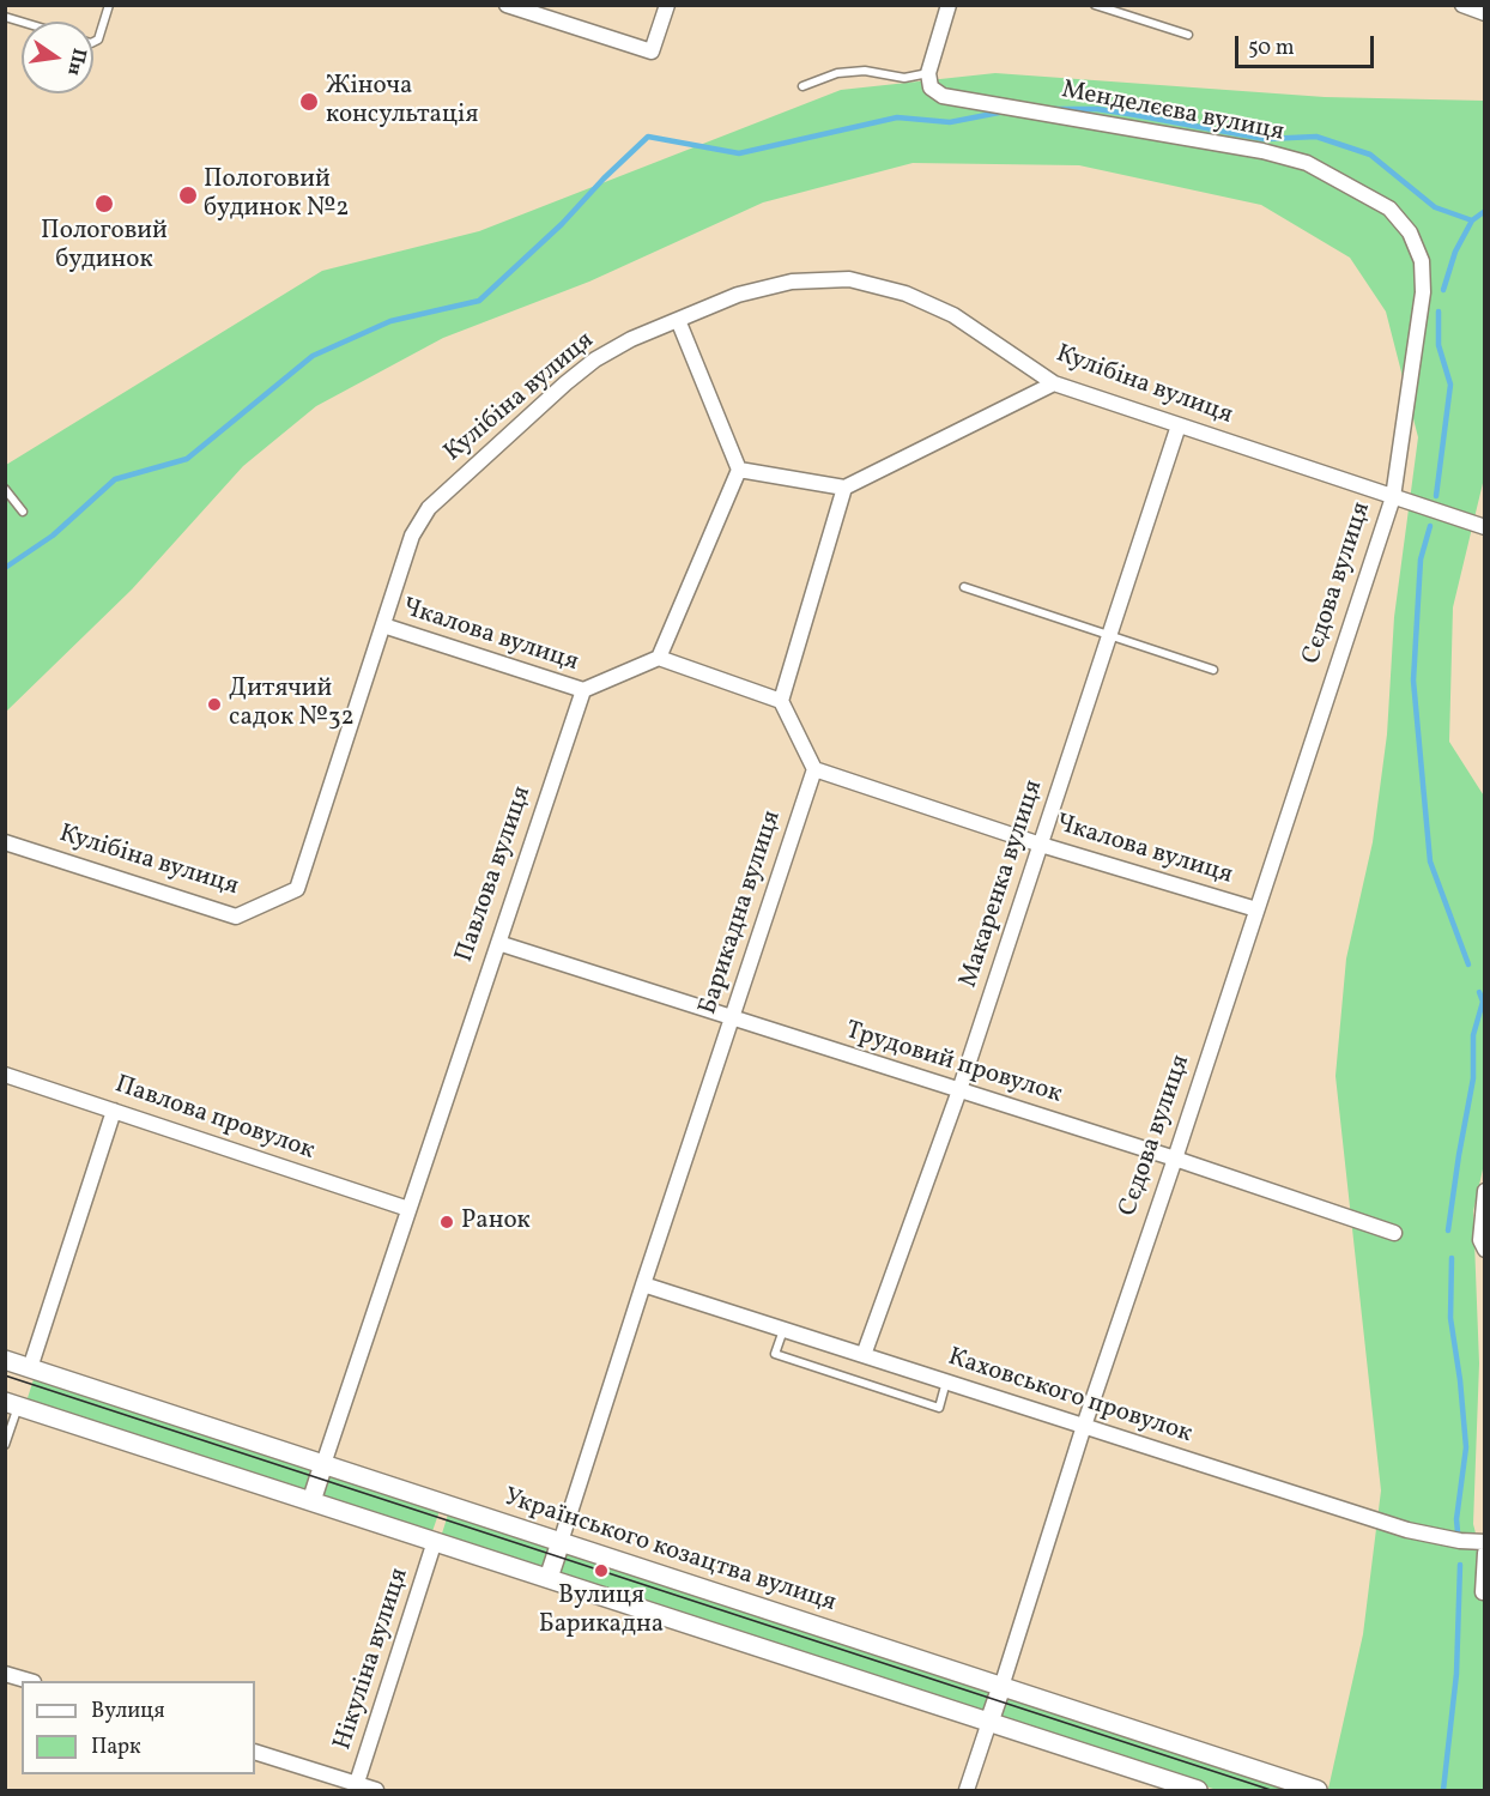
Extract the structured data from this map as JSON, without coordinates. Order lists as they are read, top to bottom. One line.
{"streets":{"street":["Менделєєва вулиця","Кулібіна вулиця","Сєдова вулиця","Чкалова вулиця","Павлова вулиця","Макаренка вулиця","Барикадна вулиця","Трудовий провулок","Павлова провулок","Каховського провулок","Українського козацтва вулиця","Нікуліна вулиця"]},"crossings":[["Менделєєва вулиця","Кулібіна вулиця"],["Менделєєва вулиця","Сєдова вулиця"],["Кулібіна вулиця","Сєдова вулиця"],["Кулібіна вулиця","Чкалова вулиця"],["Кулібіна вулиця","Макаренка вулиця"],["Сєдова вулиця","Чкалова вулиця"],["Сєдова вулиця","Трудовий провулок"],["Сєдова вулиця","Каховського провулок"],["Сєдова вулиця","Українського козацтва вулиця"],["Чкалова вулиця","Павлова вулиця"],["Чкалова вулиця","Макаренка вулиця"],["Чкалова вулиця","Барикадна вулиця"],["Павлова вулиця","Трудовий провулок"],["Павлова вулиця","Павлова провулок"],["Павлова вулиця","Українського козацтва вулиця"],["Макаренка вулиця","Трудовий провулок"],["Макаренка вулиця","Каховського провулок"],["Барикадна вулиця","Трудовий провулок"],["Барикадна вулиця","Каховського провулок"],["Барикадна вулиця","Українського козацтва вулиця"]],"places":["Жіноча консультація","Пологовий будинок №2","Пологовий будинок","Дитячий садок №32","Ранок","Вулиця Барикадна"],"legend":["Вулиця","Парк"],"scale_bar":"50 m","north":"right"}
